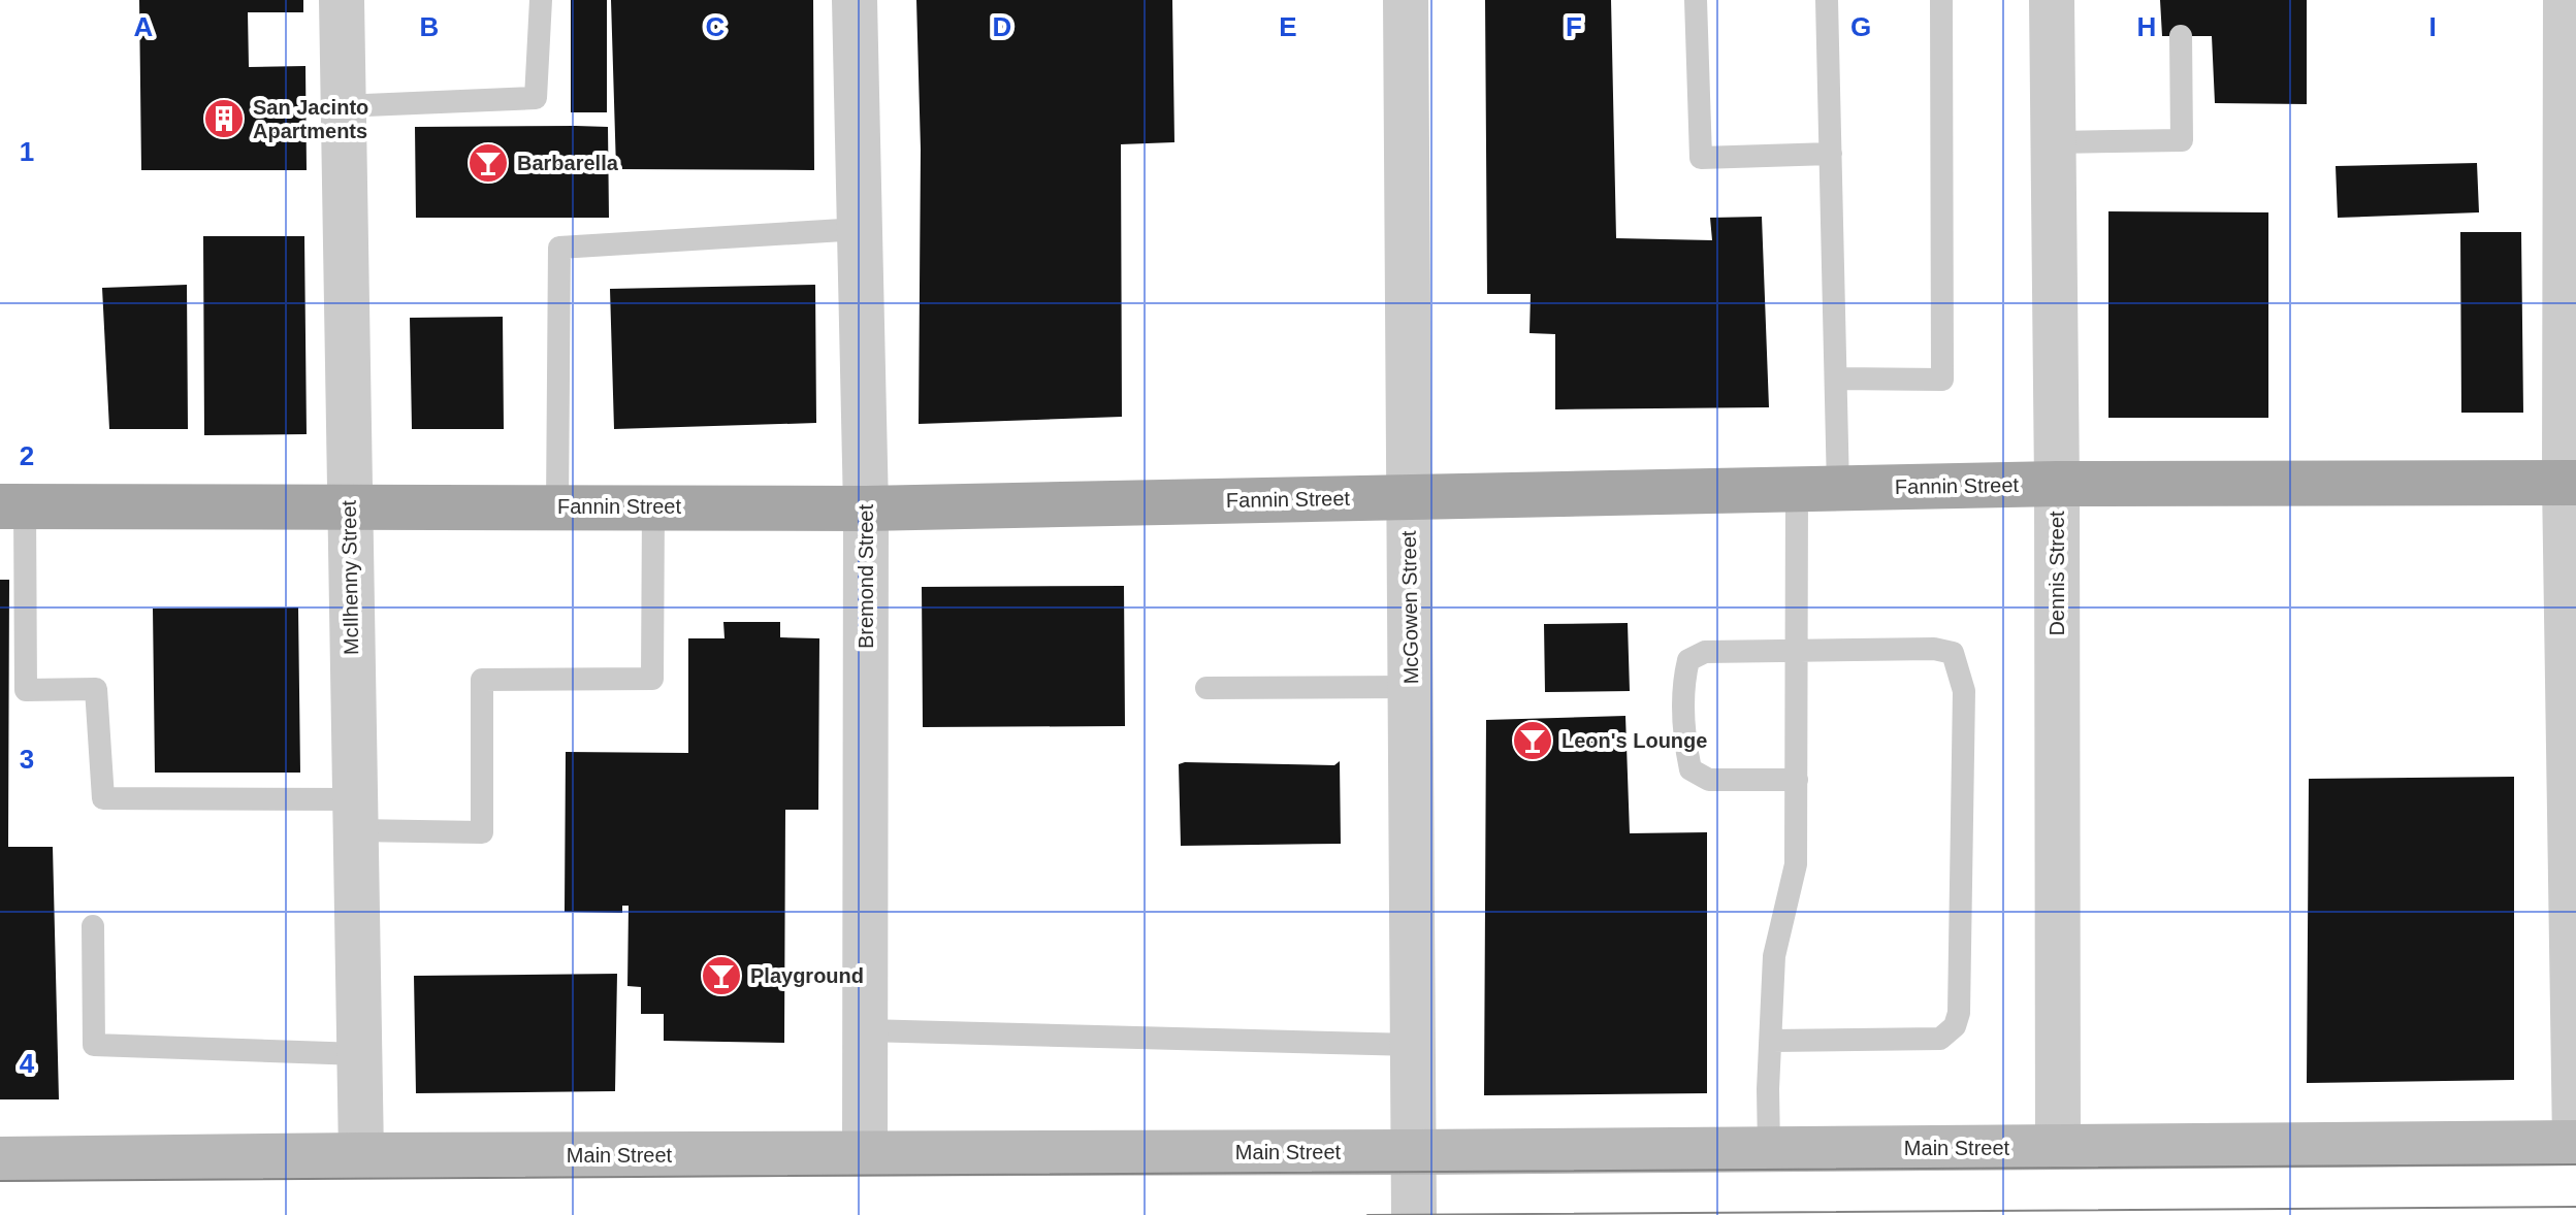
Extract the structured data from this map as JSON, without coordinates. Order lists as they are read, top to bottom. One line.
{"streets":{"main road":["Fannin Street","Main Street"],"street":["Dennis Street","Bremond Street","McIlhenny Street","McGowen Street"]},"crossings":[["Fannin Street","Dennis Street"],["Fannin Street","Bremond Street"],["Fannin Street","McIlhenny Street"],["Fannin Street","McGowen Street"],["Dennis Street","Main Street"],["Bremond Street","Main Street"],["McIlhenny Street","Main Street"],["McGowen Street","Main Street"]],"places":{"building":["San Jacinto Apartments"],"bar":["Barbarella","Leon's Lounge","Playground"]},"grid":{"columns":["A","B","C","D","E","F","G","H","I"],"rows":["1","2","3","4"]}}
